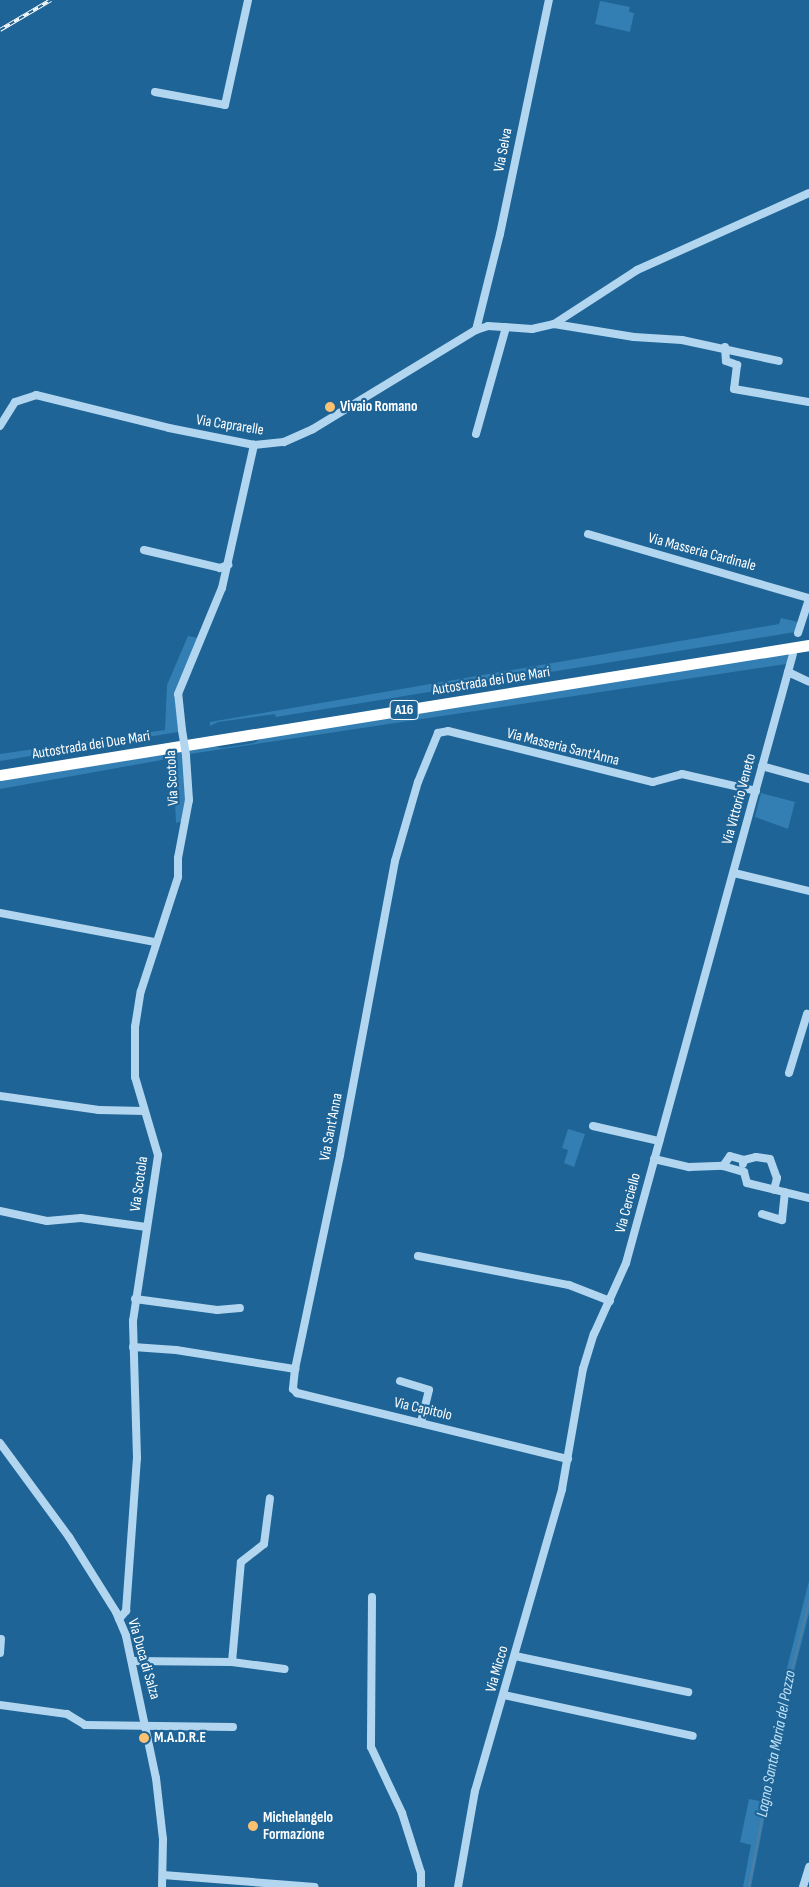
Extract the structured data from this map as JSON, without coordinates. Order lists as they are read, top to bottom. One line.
{"streets":{"highway":["Autostrada dei Due Mari","A16"],"street":["Via Selva","Via Caprarelle","Via Masseria Cardinale","Via Masseria Sant'Anna","Via Scotola","Via Vittorio Veneto","Via Sant'Anna","Via Cerciello","Via Capitolo","Via Duca di Salza","Via Micco"]},"crossings":[["Via Selva","Via Caprarelle"],["Via Caprarelle","Via Scotola"],["Via Masseria Sant'Anna","Via Vittorio Veneto"],["Via Masseria Sant'Anna","Via Sant'Anna"],["Via Scotola","Via Duca di Salza"],["Via Vittorio Veneto","Via Cerciello"],["Via Sant'Anna","Via Capitolo"],["Via Cerciello","Via Capitolo"],["Via Cerciello","Via Micco"],["Via Capitolo","Via Micco"]],"water":["Lagno Santa Maria del Pozzo"],"places":["Vivaio Romano","M.A.D.R.E","Michelangelo Formazione"]}
